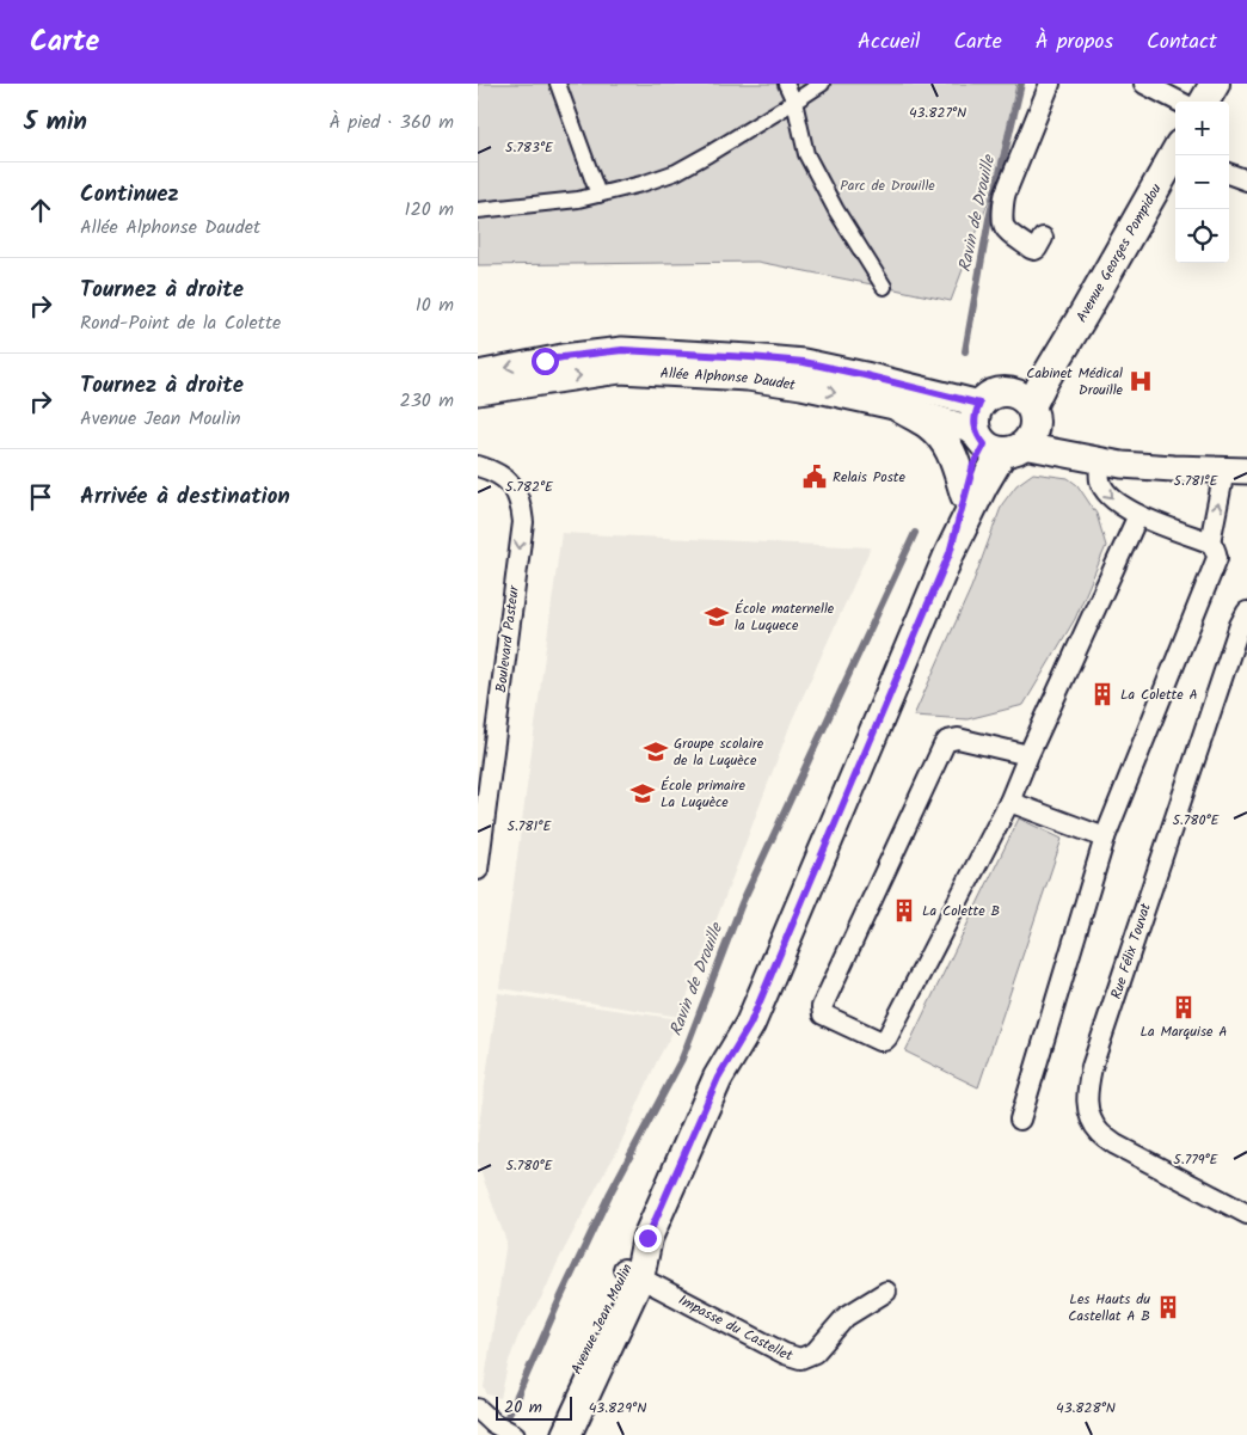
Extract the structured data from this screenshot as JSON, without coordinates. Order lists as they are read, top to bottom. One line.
{"streets":{"main road":["Avenue Georges Pompidou","Avenue Jean Moulin"],"street":["Allée Alphonse Daudet","Boulevard Pasteur","Rue Félix Touvat","Impasse du Castellet"]},"crossings":[["Avenue Georges Pompidou","Allée Alphonse Daudet"],["Avenue Georges Pompidou","Avenue Jean Moulin"],["Allée Alphonse Daudet","Avenue Jean Moulin"],["Avenue Jean Moulin","Impasse du Castellet"]],"one_way":["Boulevard Pasteur"],"water":["Ravin de Drouille"],"parks":["Parc de Drouille"],"places":{"hospital":["Cabinet Médical Drouille"],"public building":["Relais Poste"],"school or university":["École maternelle la Luquece","Groupe scolaire de la Luquèce","École primaire La Luquèce"],"building":["La Colette A","La Colette B","La Marquise A","Les Hauts du Castellat A B"]},"scale_bar":"20 m","page":{"header":"Carte","nav":["Accueil","Carte","À propos","Contact"],"heading":["5 min","À pied · 360 m"],"map_buttons":["+","−"],"list":[["Continuez","Allée Alphonse Daudet","120 m"],["Tournez à droite","Rond-Point de la Colette","10 m"],["Tournez à droite","Avenue Jean Moulin","230 m"],"Arrivée à destination"],"scale":"20 m"},"coordinates":["43.827°N","5.783°E","5.781°E","5.782°E","5.780°E","5.779°E","43.829°N","43.828°N"]}
